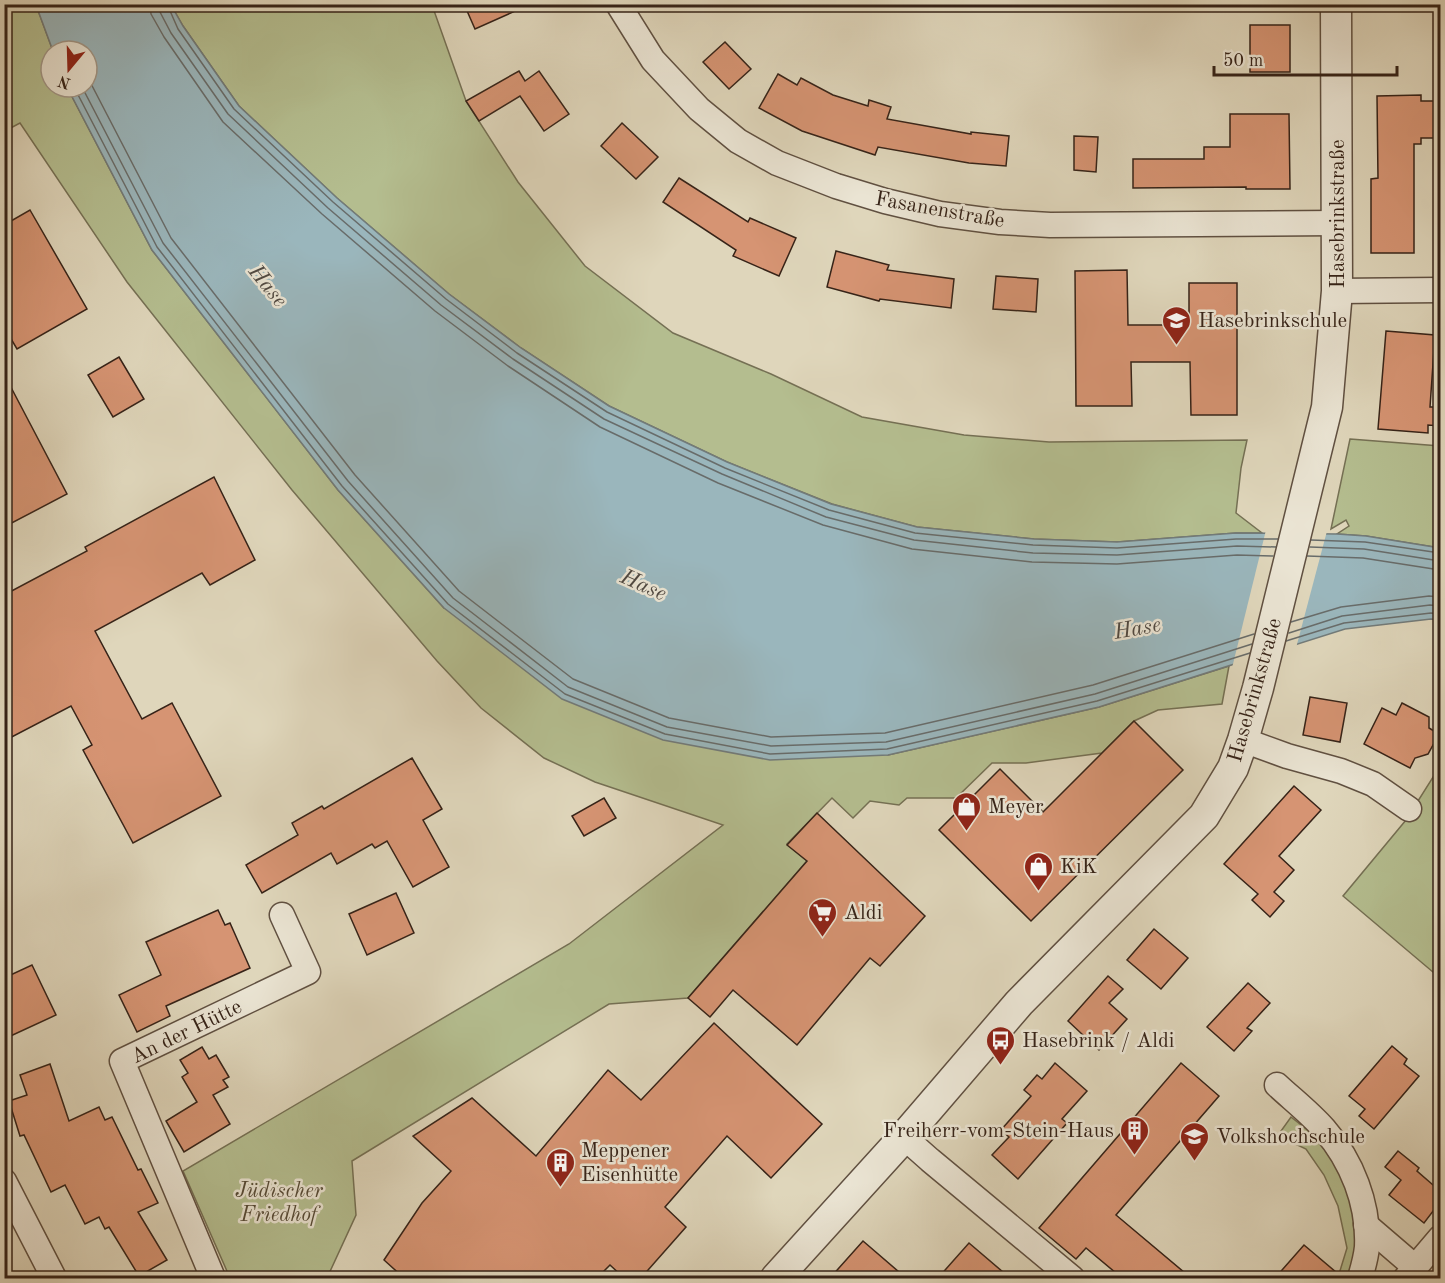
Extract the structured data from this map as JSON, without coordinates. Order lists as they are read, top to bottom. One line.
{"streets":{"street":["Fasanenstraße","Hasebrinkstraße","An der Hütte"]},"crossings":[["Fasanenstraße","Hasebrinkstraße"]],"water":["Hase"],"parks":["Jüdischer Friedhof"],"places":{"school or university":["Hasebrinkschule","Volkshochschule"],"shop":["Meyer","KiK"],"supermarket":["Aldi"],"bus stop":["Hasebrink / Aldi"],"building":["Freiherr-vom-Stein-Haus","Meppener Eisenhütte"]},"scale_bar":"50 m","north":"bottom"}
